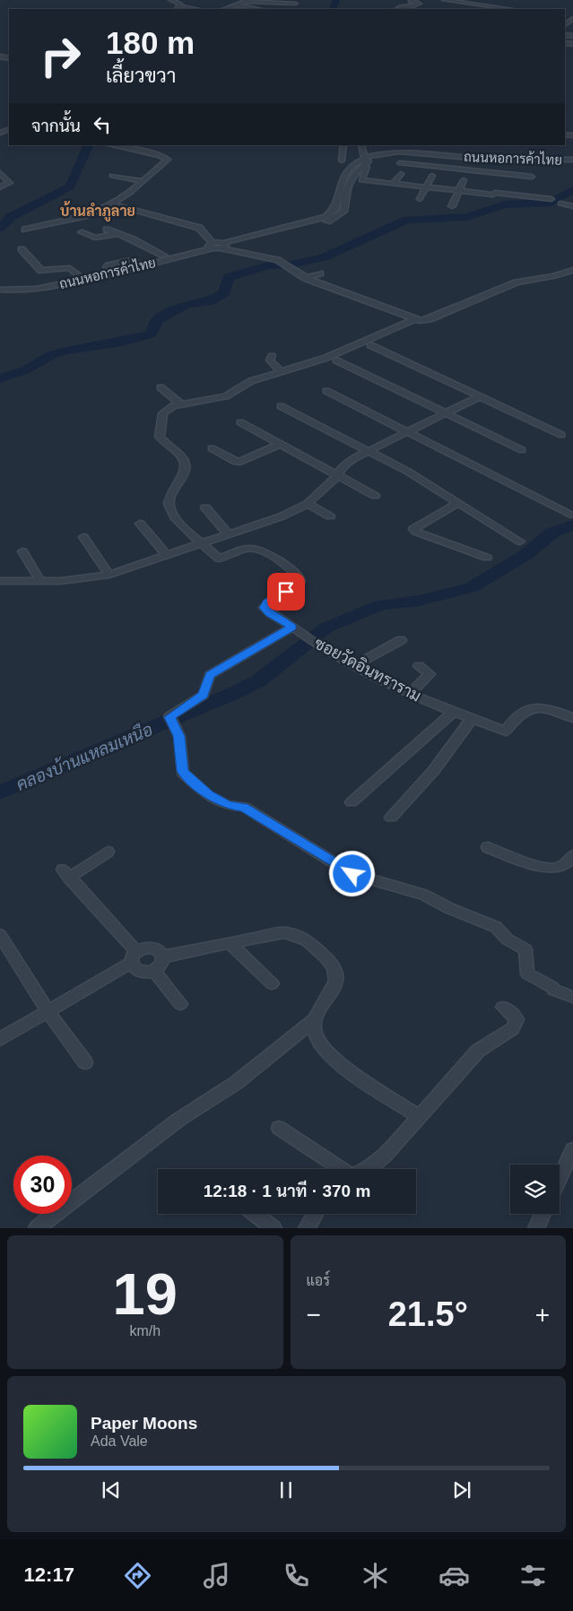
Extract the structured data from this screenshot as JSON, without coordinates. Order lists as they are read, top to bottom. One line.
{"streets":{"street":["ถนนหอการค้าไทย","ซอยวัดอินทราราม"]},"districts":["บ้านลำภูลาย"],"water":["คลองบ้านแหลมเหนือ"],"page":{"turn":["180 m","เลี้ยวขวา"],"then":"จากนั้น","limit":"30","trip":"12:18 · 1 นาที · 370 m","tile":[["19","km/h"],"แอร์"],"heat":["−","21.5°","+"],"song":["Paper Moons","Ada Vale"],"tabs":"12:17"}}
